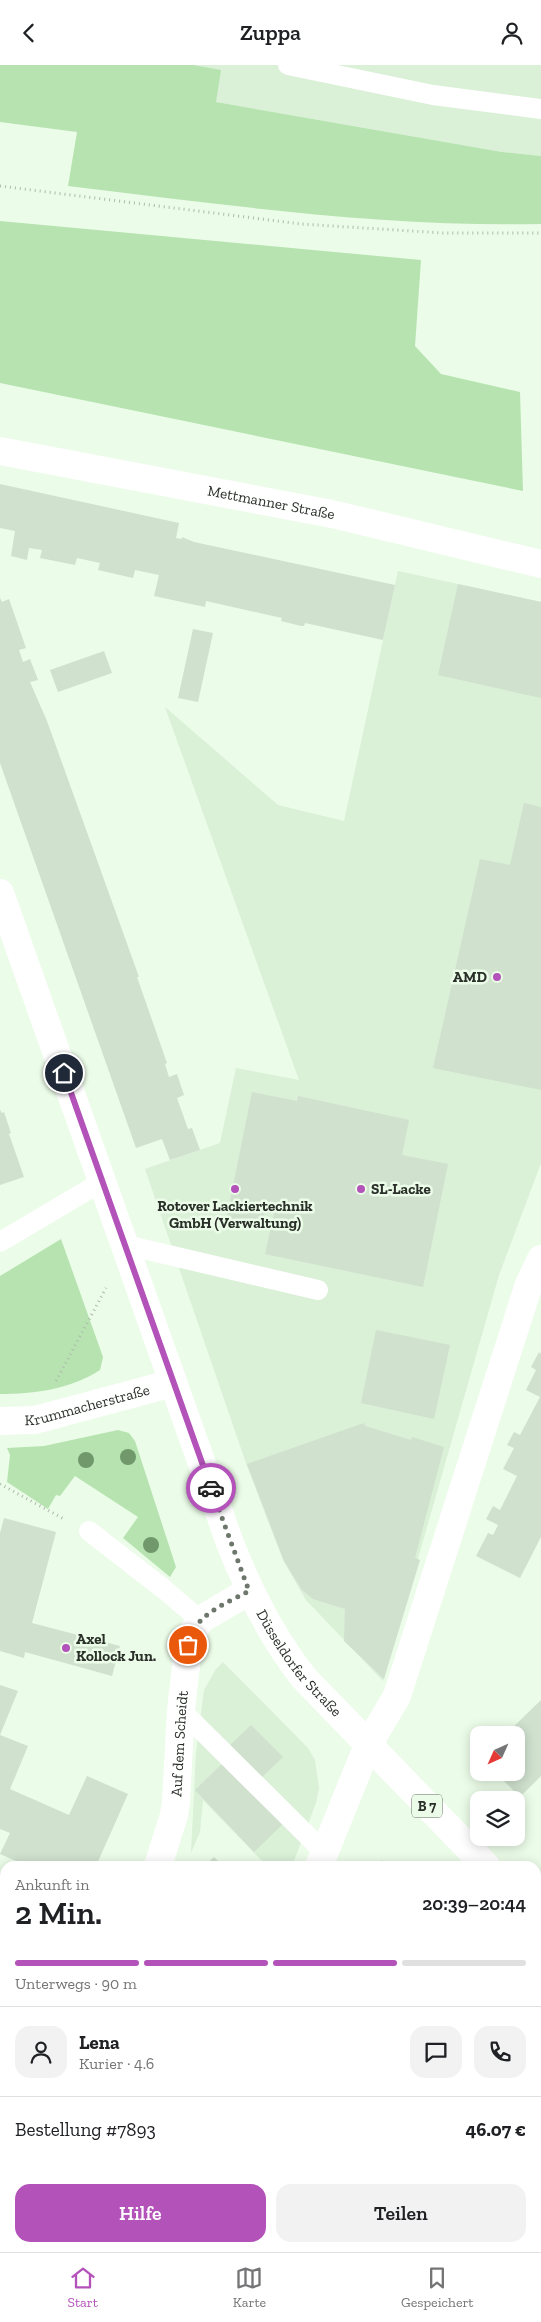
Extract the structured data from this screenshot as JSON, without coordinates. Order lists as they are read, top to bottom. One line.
{"streets":{"street":["Mettmanner Straße","Krummacherstraße","Düsseldorfer Straße","Auf dem Scheidt","B 7"]},"crossings":[["Krummacherstraße","Düsseldorfer Straße"]],"places":["AMD","Rotover Lackiertechnik GmbH (Verwaltung)","SL-Lacke","Axel Kollock Jun."],"north":"bottom left","page":{"header":"Zuppa","heading":["2 Min.","Ankunft in","20:39–20:44"],"panel":["Lena","Kurier · 4.6","Bestellung #7893","46.07 €"],"bar":"Unterwegs · 90 m","buttons":["Hilfe","Teilen"],"tabs":["Start","Karte","Gespeichert"]}}
